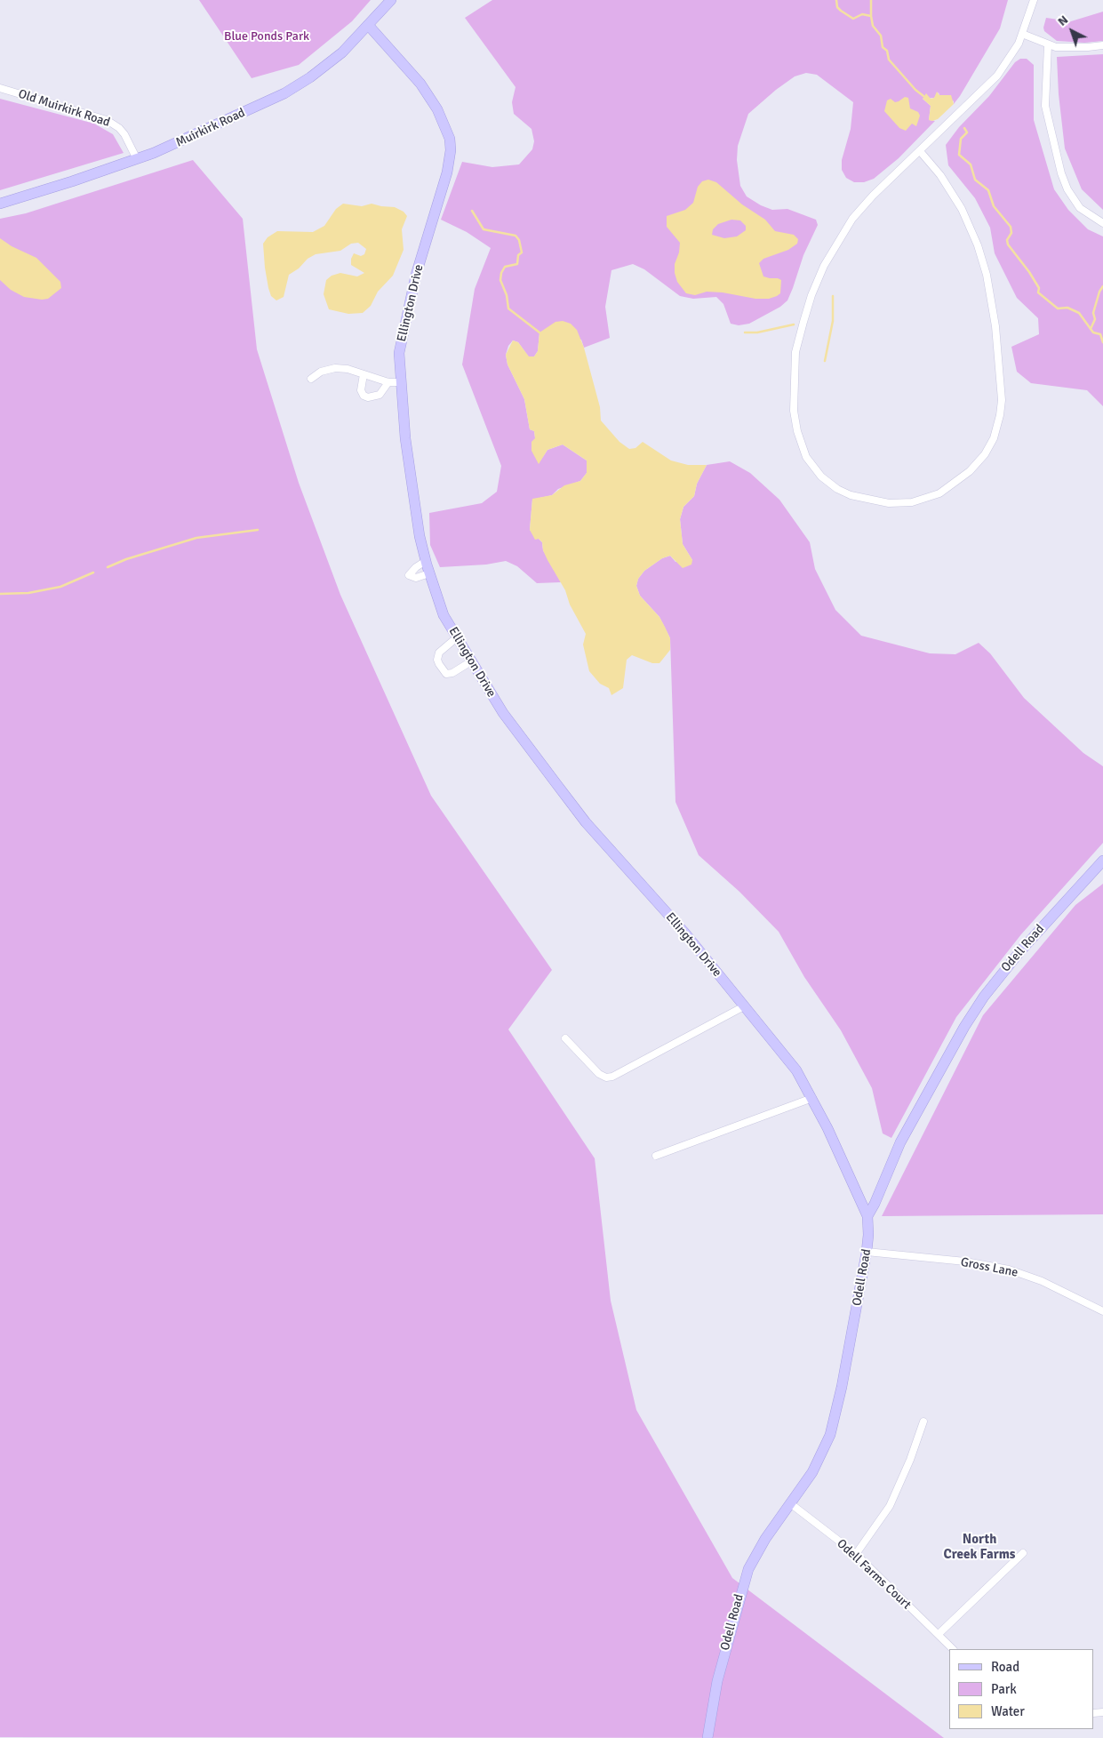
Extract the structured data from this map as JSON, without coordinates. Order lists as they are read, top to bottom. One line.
{"streets":{"street":["Old Muirkirk Road","Muirkirk Road","Ellington Drive","Odell Road","Gross Lane","Odell Farms Court"]},"crossings":[["Old Muirkirk Road","Muirkirk Road"],["Muirkirk Road","Ellington Drive"],["Ellington Drive","Odell Road"],["Odell Road","Gross Lane"],["Odell Road","Odell Farms Court"]],"districts":["North Creek Farms"],"parks":["Blue Ponds Park"],"legend":["Road","Park","Water"],"north":"top left"}
